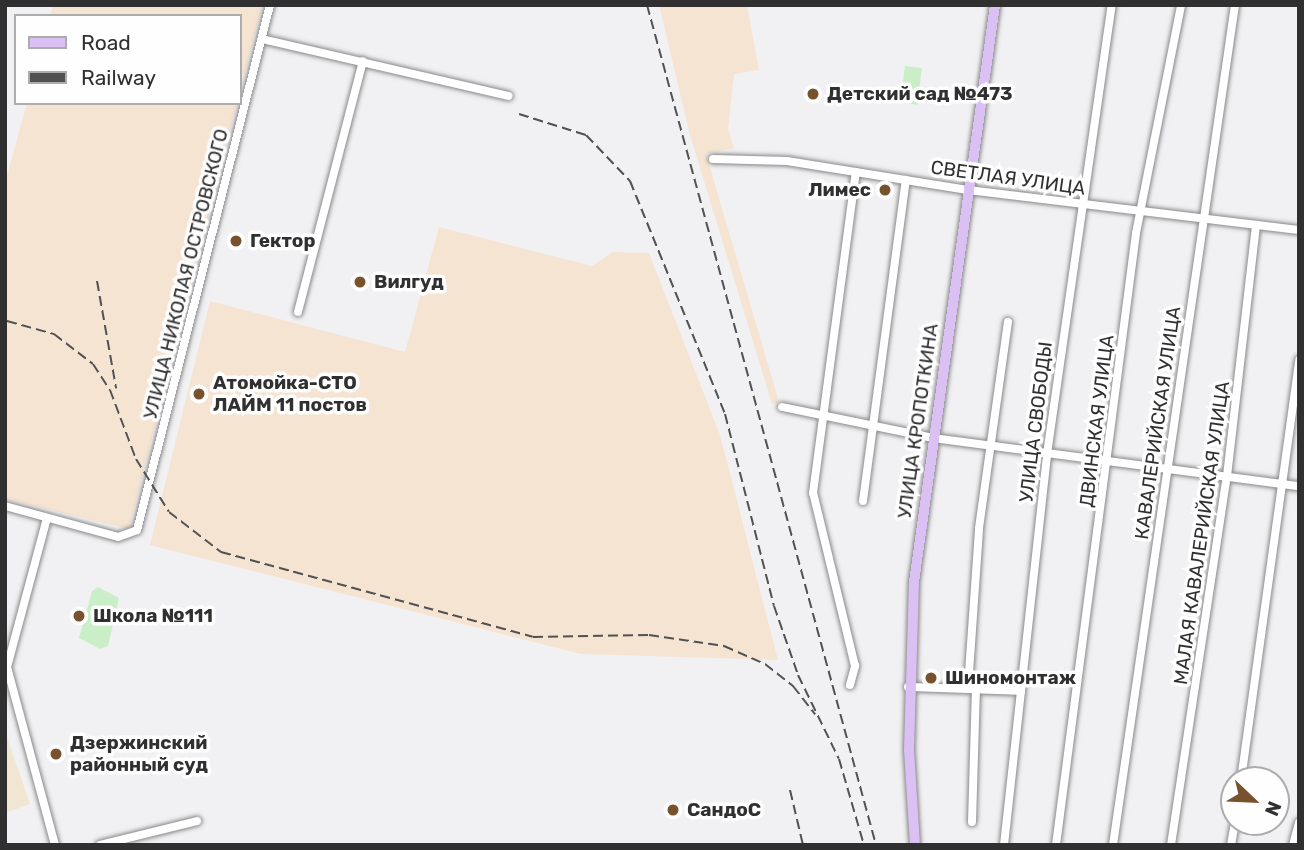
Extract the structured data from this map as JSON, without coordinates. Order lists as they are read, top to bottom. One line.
{"streets":{"main road":["УЛИЦА КРОПОТКИНА"],"street":["СВЕТЛАЯ УЛИЦА","УЛИЦА НИКОЛАЯ ОСТРОВСКОГО","ДВИНСКАЯ УЛИЦА","УЛИЦА СВОБОДЫ","КАВАЛЕРИЙСКАЯ УЛИЦА","МАЛАЯ КАВАЛЕРИЙСКАЯ УЛИЦА"]},"crossings":[["СВЕТЛАЯ УЛИЦА","УЛИЦА КРОПОТКИНА"],["СВЕТЛАЯ УЛИЦА","ДВИНСКАЯ УЛИЦА"],["СВЕТЛАЯ УЛИЦА","УЛИЦА СВОБОДЫ"],["СВЕТЛАЯ УЛИЦА","КАВАЛЕРИЙСКАЯ УЛИЦА"],["СВЕТЛАЯ УЛИЦА","МАЛАЯ КАВАЛЕРИЙСКАЯ УЛИЦА"]],"places":["Детский сад №473","Лимес","Гектор","Вилгуд","Атомойка-СТО ЛАЙМ 11 постов","Школа №111","Шиномонтаж","Дзержинский районный суд","СандоС"],"legend":["Road","Railway"],"north":"bottom right"}
